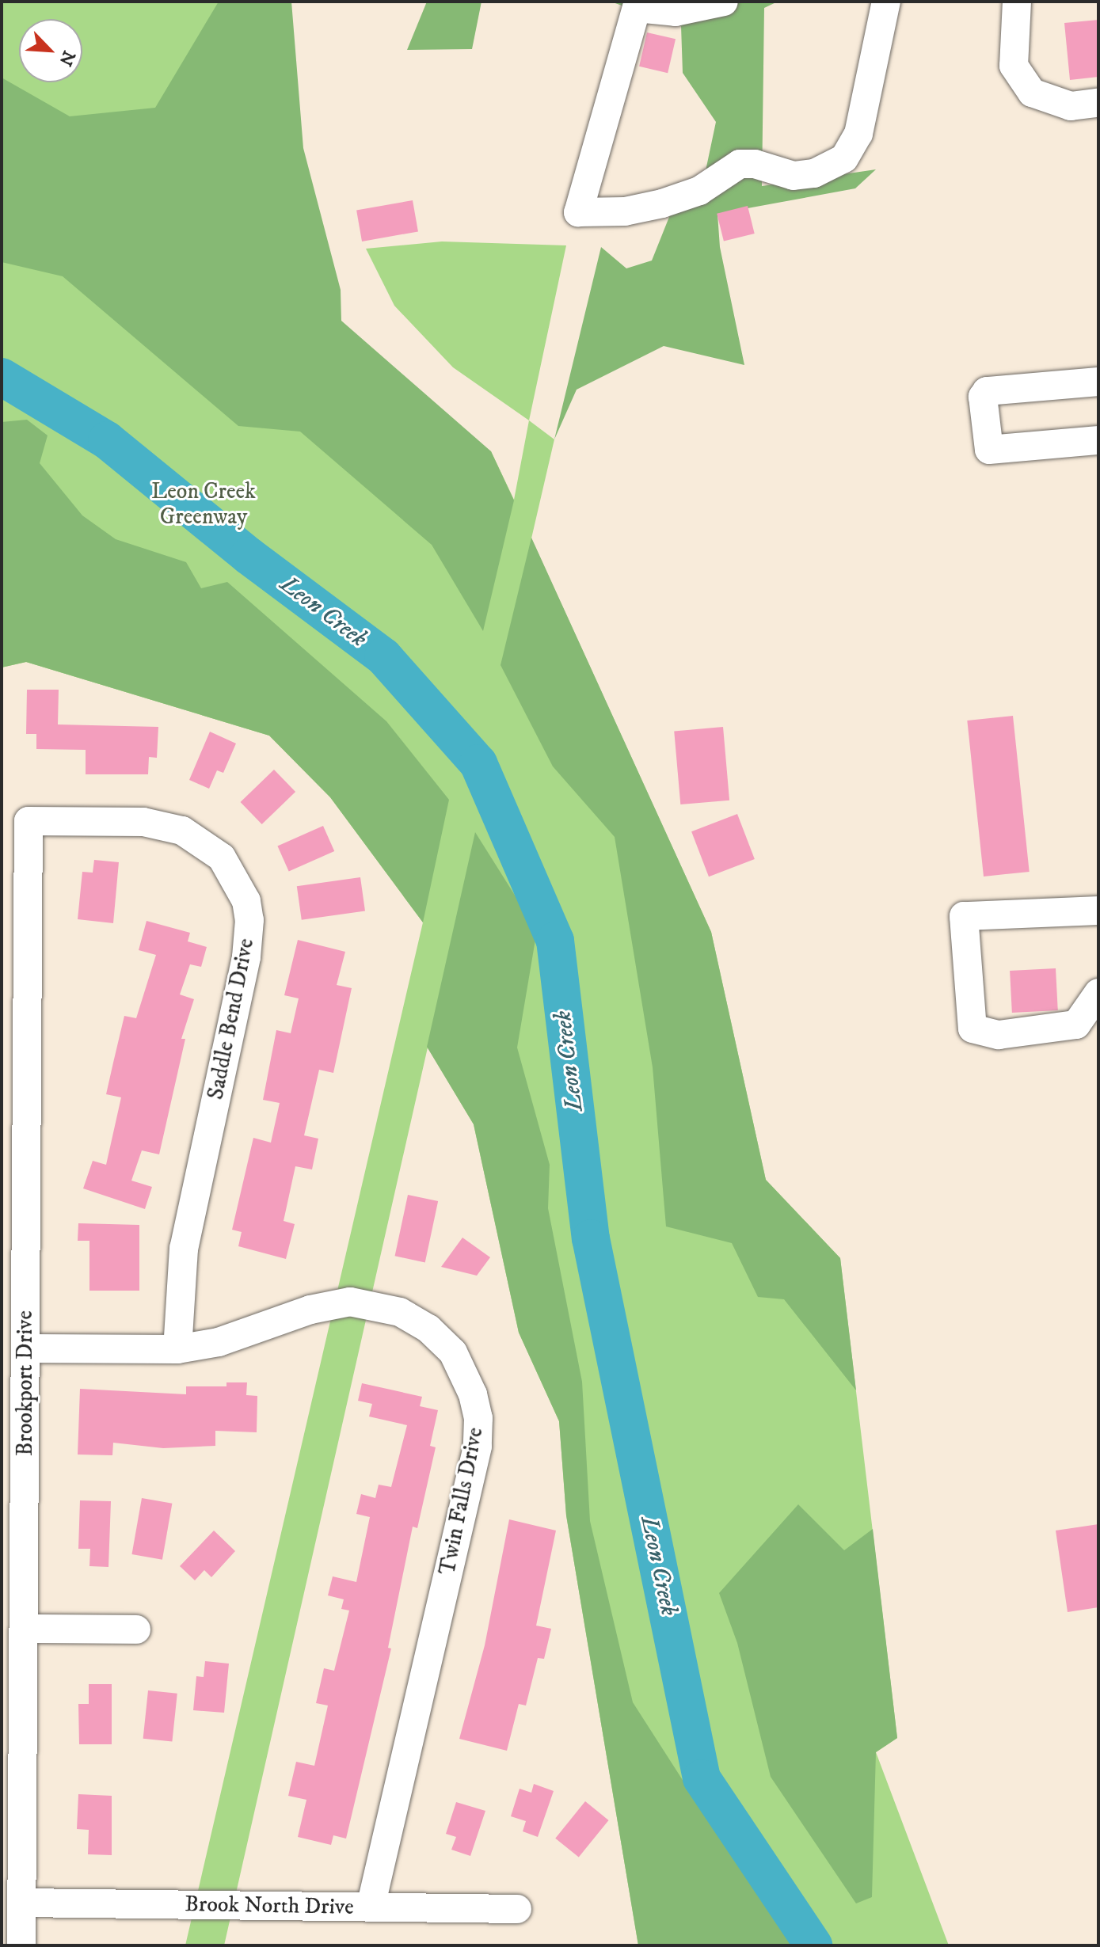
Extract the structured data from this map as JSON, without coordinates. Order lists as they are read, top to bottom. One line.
{"streets":{"street":["Saddle Bend Drive","Brookport Drive","Twin Falls Drive","Brook North Drive"]},"crossings":[["Saddle Bend Drive","Brookport Drive"],["Saddle Bend Drive","Twin Falls Drive"],["Brookport Drive","Twin Falls Drive"],["Brookport Drive","Brook North Drive"],["Twin Falls Drive","Brook North Drive"]],"water":["Leon Creek"],"parks":["Leon Creek Greenway"],"north":"bottom right"}
